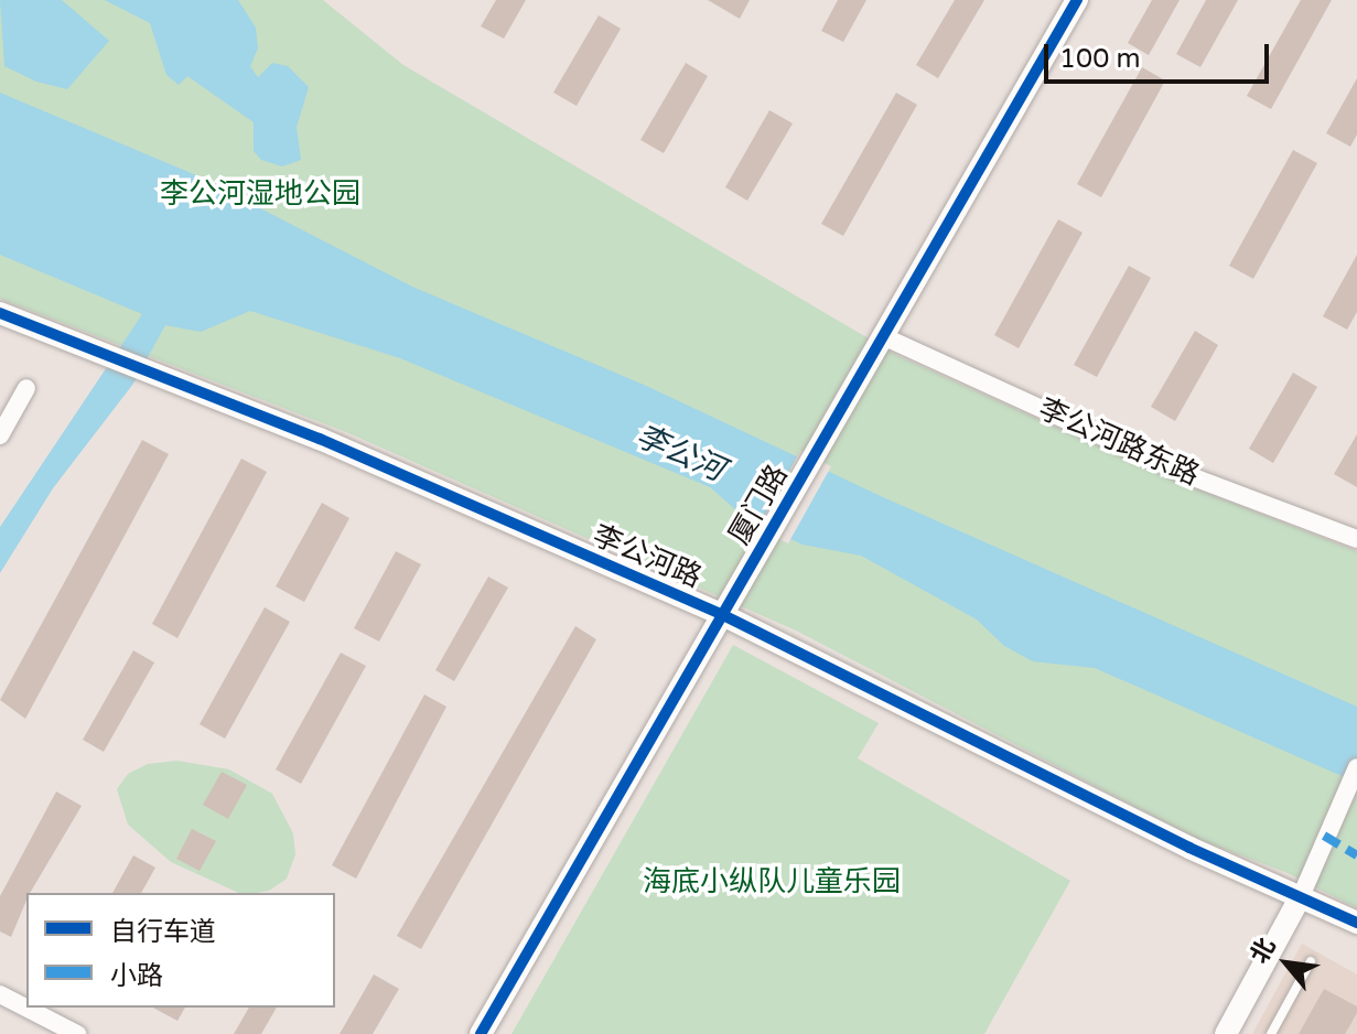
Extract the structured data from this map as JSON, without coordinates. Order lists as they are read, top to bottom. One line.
{"streets":{"street":["李公河路东路","厦门路","李公河路"]},"crossings":[["李公河路东路","厦门路"],["厦门路","李公河路"]],"water":["李公河"],"parks":["李公河湿地公园","海底小纵队儿童乐园"],"legend":["自行车道","小路"],"scale_bar":"100 m","north":"top left"}
